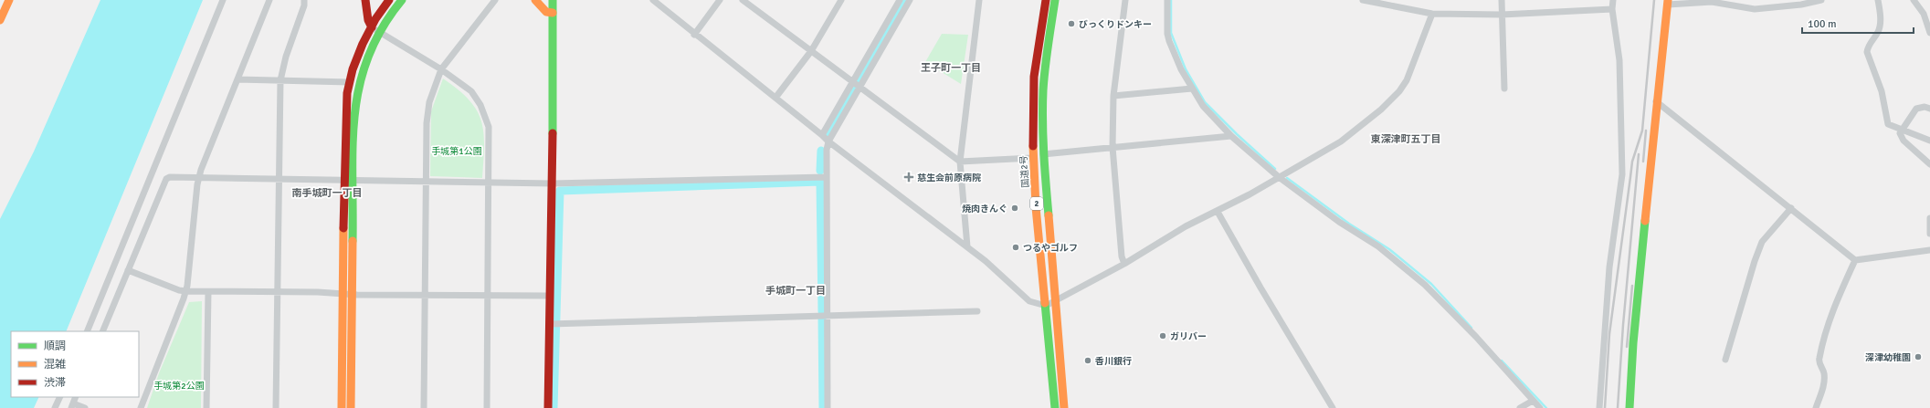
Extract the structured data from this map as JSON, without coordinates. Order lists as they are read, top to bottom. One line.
{"streets":{"main road":["国道2号","2"]},"districts":["王子町一丁目","東深津町五丁目","南手城町一丁目","手城町一丁目"],"parks":["手城第1公園","手城第2公園"],"places":{"other":["びっくりドンキー","焼肉きんぐ","つるやゴルフ","ガリバー","深津幼稚園","香川銀行"],"health":["慈生会前原病院"]},"legend":["順調","混雑","渋滞"],"scale_bar":"100 m"}
